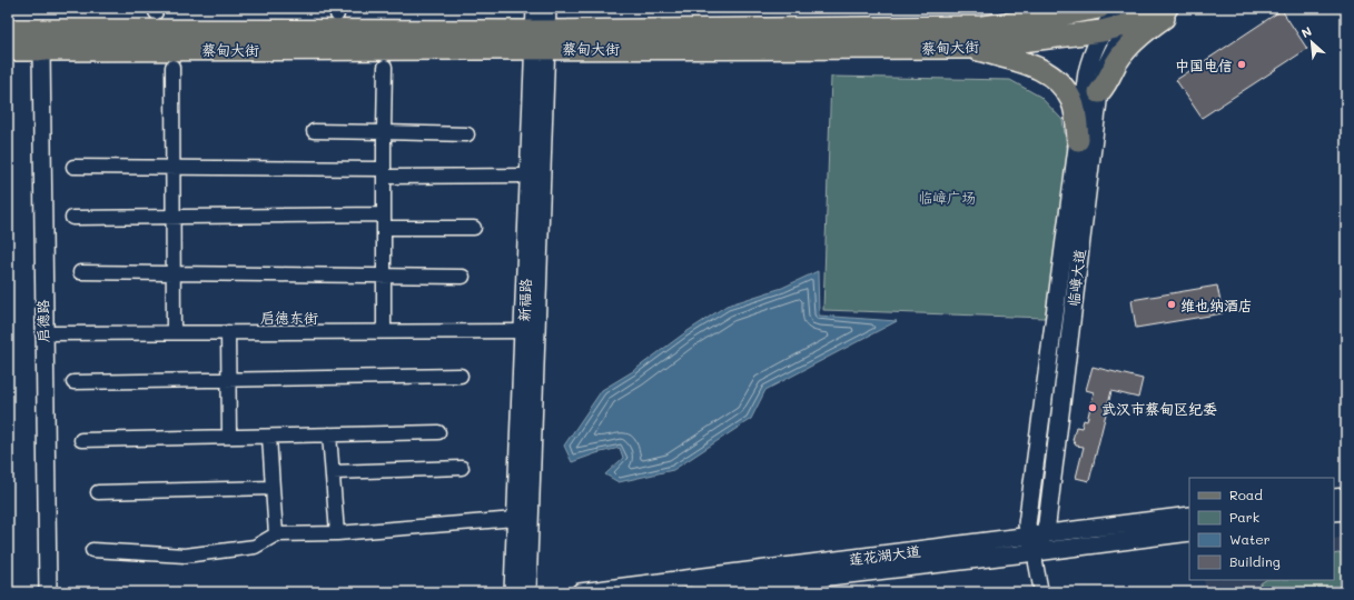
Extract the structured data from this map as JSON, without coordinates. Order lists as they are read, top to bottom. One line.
{"streets":{"main road":["蔡甸大街"],"street":["临嶂大道","新福路","启德东街","启德路","莲花湖大道"]},"crossings":[["蔡甸大街","临嶂大道"],["蔡甸大街","新福路"],["蔡甸大街","启德路"],["临嶂大道","莲花湖大道"],["新福路","启德东街"],["启德东街","启德路"]],"parks":["临嶂广场"],"places":["中国电信","维也纳酒店","武汉市蔡甸区纪委"],"legend":["Road","Park","Water","Building"],"north":"top left"}
